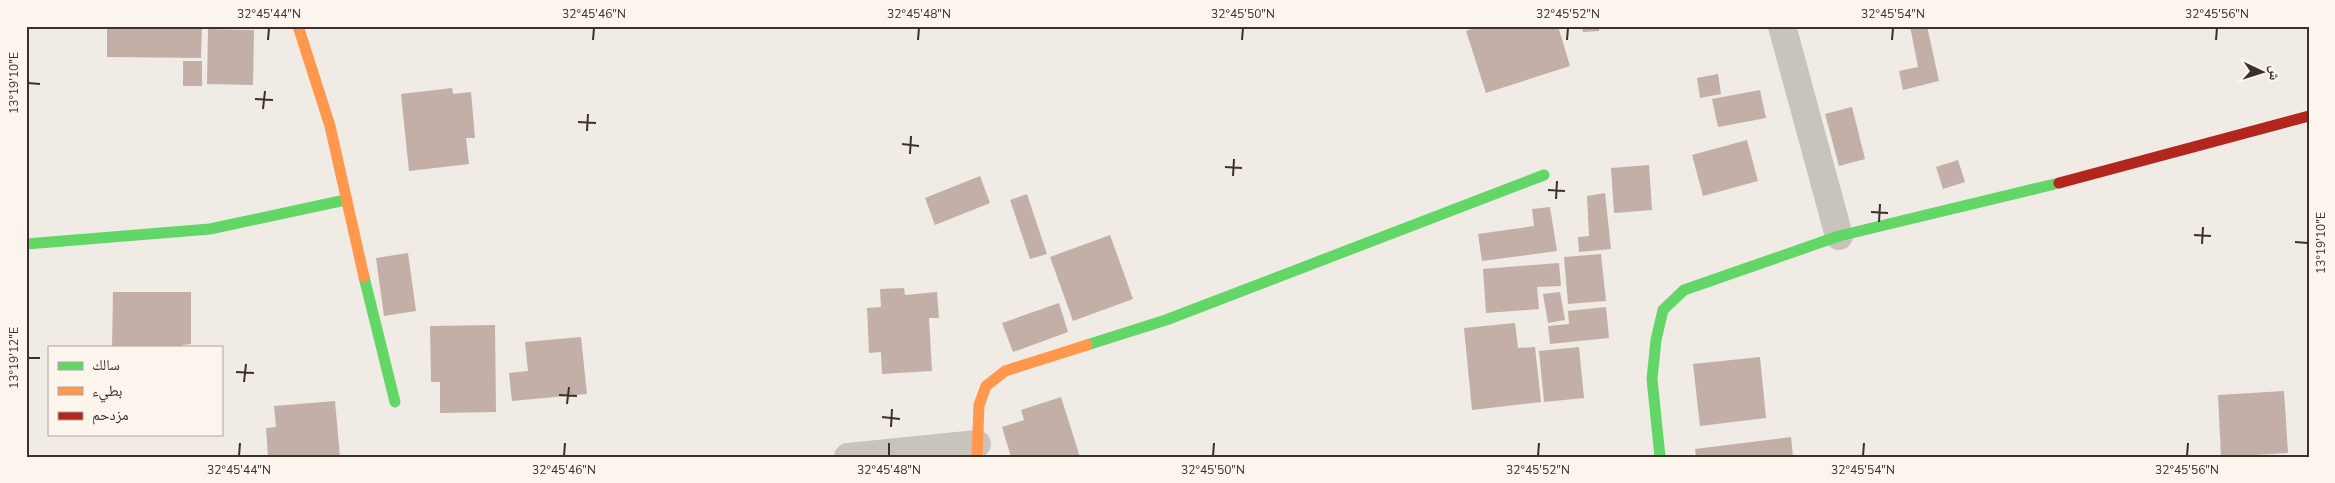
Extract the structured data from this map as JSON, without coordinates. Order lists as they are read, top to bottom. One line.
{"legend":["سالك","بطيء","مزدحم"],"north":"right","coordinates":["32°45'44\"N","32°45'46\"N","32°45'48\"N","32°45'50\"N","32°45'52\"N","32°45'54\"N","32°45'56\"N","13°19'10\"E","13°19'12\"E"]}
